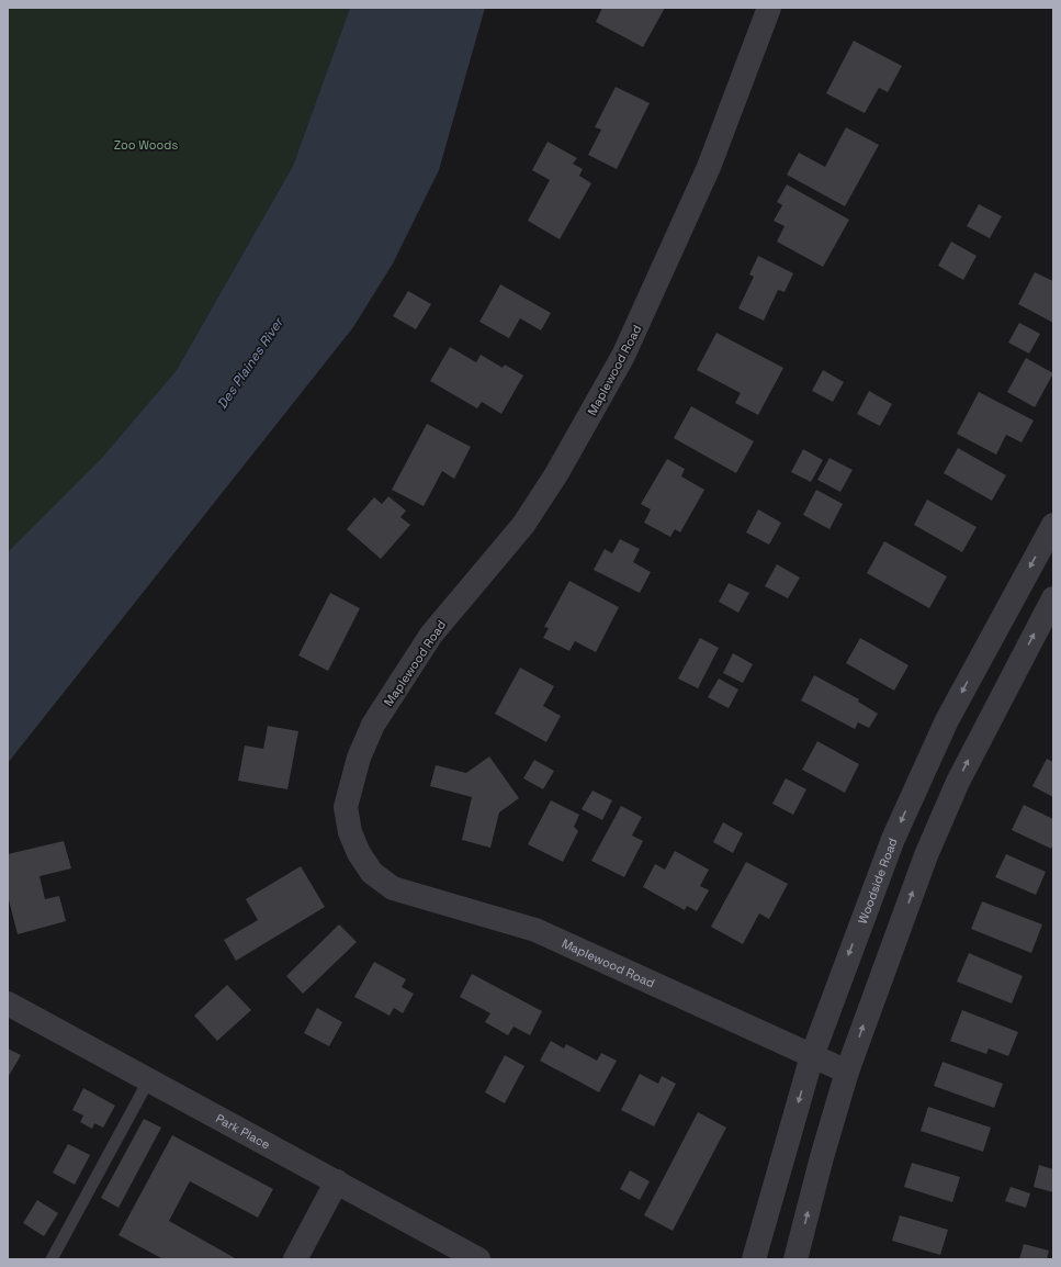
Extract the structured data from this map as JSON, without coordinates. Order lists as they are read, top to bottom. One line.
{"streets":{"street":["Maplewood Road","Woodside Road","Park Place"]},"crossings":[["Maplewood Road","Woodside Road"]],"water":["Des Plaines River"],"parks":["Zoo Woods"]}
